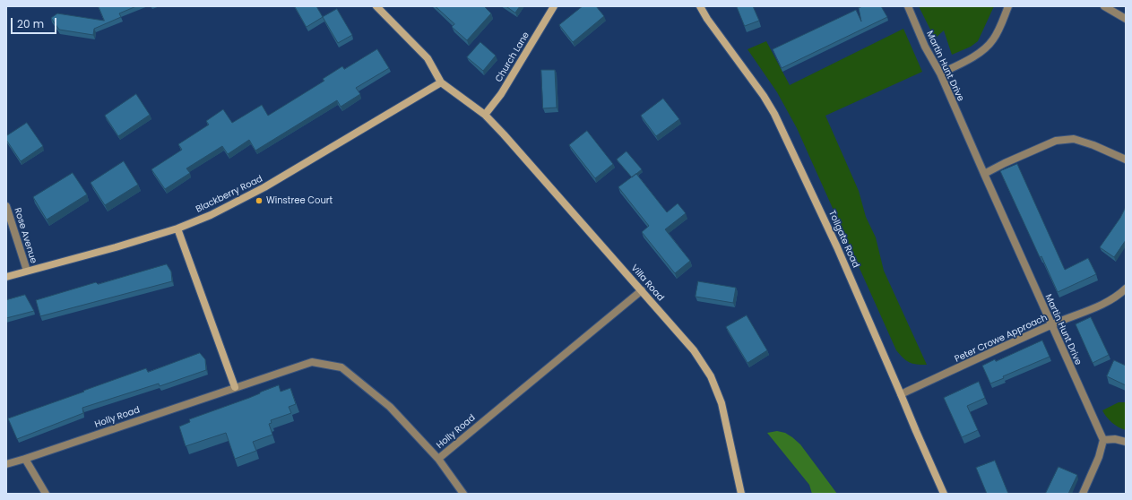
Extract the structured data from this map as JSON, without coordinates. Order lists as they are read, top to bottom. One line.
{"streets":{"street":["Church Lane","Martin Hunt Drive","Blackberry Road","Rose Avenue","Tollgate Road","Villa Road","Peter Crowe Approach","Holly Road"]},"crossings":[["Church Lane","Villa Road"],["Martin Hunt Drive","Peter Crowe Approach"],["Blackberry Road","Rose Avenue"],["Blackberry Road","Villa Road"],["Tollgate Road","Peter Crowe Approach"],["Villa Road","Holly Road"]],"places":["Winstree Court"],"scale_bar":"20 m"}
